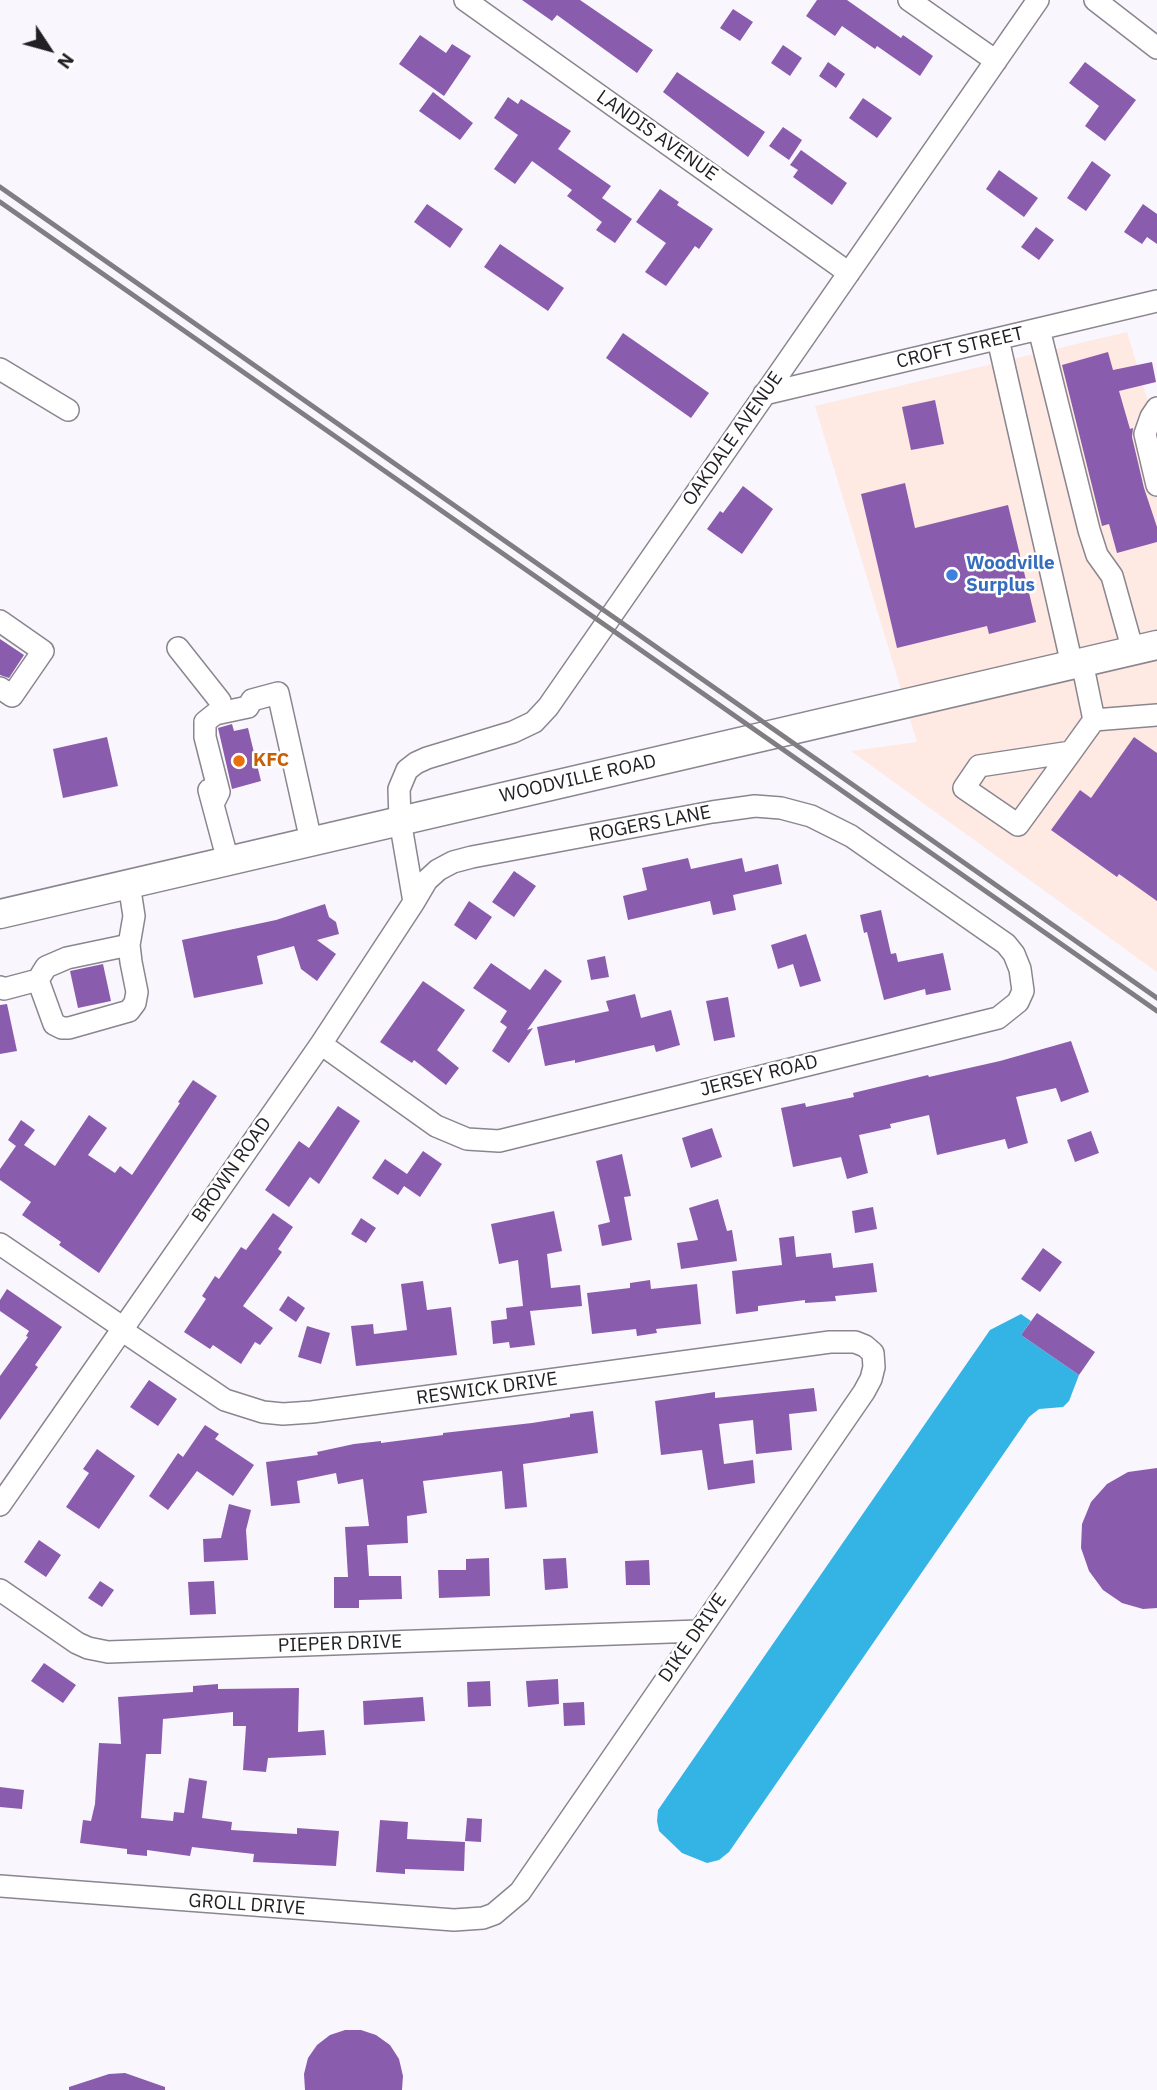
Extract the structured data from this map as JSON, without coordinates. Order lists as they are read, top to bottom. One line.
{"streets":{"main road":["WOODVILLE ROAD"],"street":["LANDIS AVENUE","CROFT STREET","OAKDALE AVENUE","ROGERS LANE","JERSEY ROAD","BROWN ROAD","RESWICK DRIVE","DIKE DRIVE","PIEPER DRIVE","GROLL DRIVE"]},"crossings":[["LANDIS AVENUE","OAKDALE AVENUE"],["CROFT STREET","OAKDALE AVENUE"],["OAKDALE AVENUE","WOODVILLE ROAD"],["ROGERS LANE","JERSEY ROAD"],["ROGERS LANE","BROWN ROAD"],["JERSEY ROAD","BROWN ROAD"],["BROWN ROAD","RESWICK DRIVE"],["RESWICK DRIVE","DIKE DRIVE"],["DIKE DRIVE","PIEPER DRIVE"],["DIKE DRIVE","GROLL DRIVE"]],"places":["Woodville Surplus","KFC"],"north":"bottom right"}
